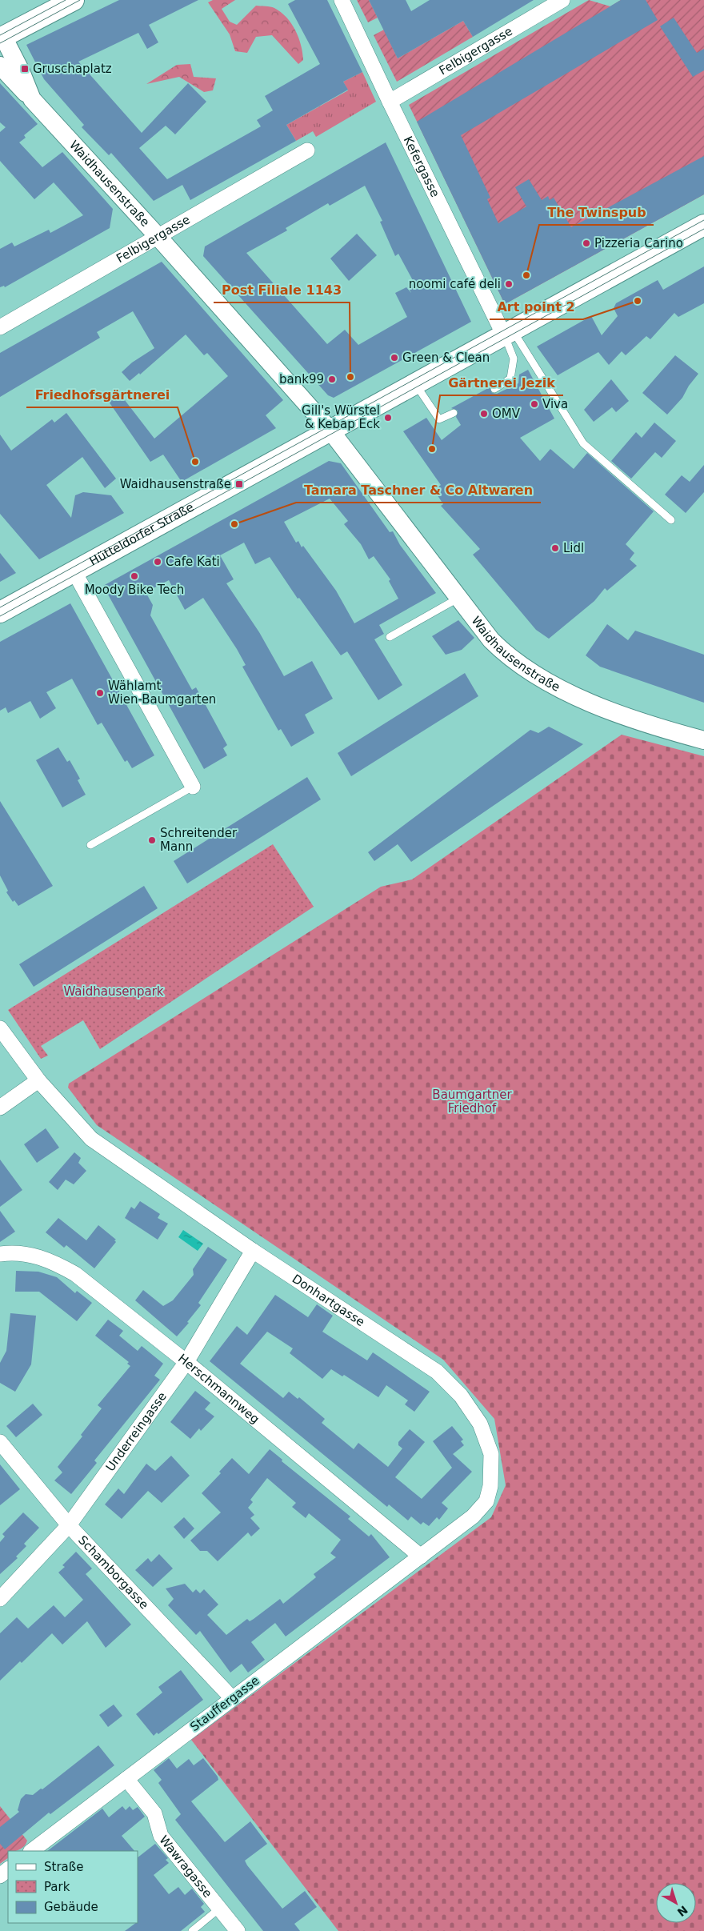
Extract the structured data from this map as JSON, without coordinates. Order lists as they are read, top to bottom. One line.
{"streets":{"main road":["Hütteldorfer Straße"],"street":["Felbigergasse","Kefergasse","Waidhausenstraße","Donhartgasse","Herschmannweg","Underreingasse","Schamborgasse","Stauffergasse","Wawragasse"]},"crossings":[["Felbigergasse","Kefergasse"],["Felbigergasse","Waidhausenstraße"],["Kefergasse","Hütteldorfer Straße"],["Waidhausenstraße","Hütteldorfer Straße"],["Donhartgasse","Herschmannweg"],["Donhartgasse","Underreingasse"],["Donhartgasse","Stauffergasse"],["Herschmannweg","Underreingasse"],["Herschmannweg","Stauffergasse"],["Underreingasse","Schamborgasse"],["Schamborgasse","Stauffergasse"],["Stauffergasse","Wawragasse"]],"parks":["Waidhausenpark","Baumgartner Friedhof"],"places":{"transit":["Gruschaplatz","Waidhausenstraße"],"other":["Pizzeria Carino","The Twinspub","noomi café deli","Art point 2","Green & Clean","Post Filiale 1143","bank99","Viva","OMV","Gill's Würstel & Kebap Eck","Gärtnerei Jezik","Friedhofsgärtnerei","Tamara Taschner & Co Altwaren","Lidl","Cafe Kati","Moody Bike Tech","Wählamt Wien-Baumgarten","Schreitender Mann"]},"legend":["Straße","Park","Gebäude"],"north":"bottom right"}
